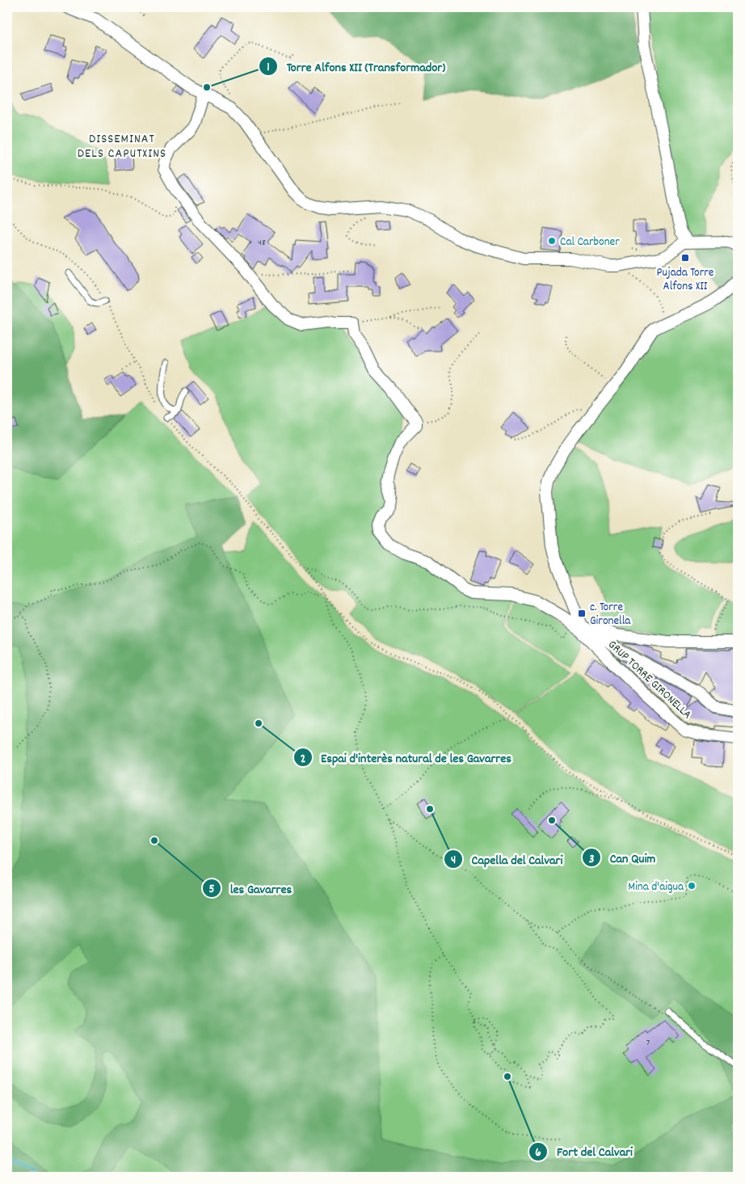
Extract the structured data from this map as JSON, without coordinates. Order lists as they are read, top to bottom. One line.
{"streets":{"street":["GRUP TORRE GIRONELLA"]},"districts":["DISSEMINAT DELS CAPUTXINS"],"places":{"other":["Torre Alfons XII (Transformador)","Cal Carboner","Espai d'interès natural de les Gavarres","Capella del Calvari","Can Quim","les Gavarres","Mina d'aigua","Fort del Calvari"],"transit":["Pujada Torre Alfons XII","c. Torre Gironella"]},"house_numbers":["48","7"]}
